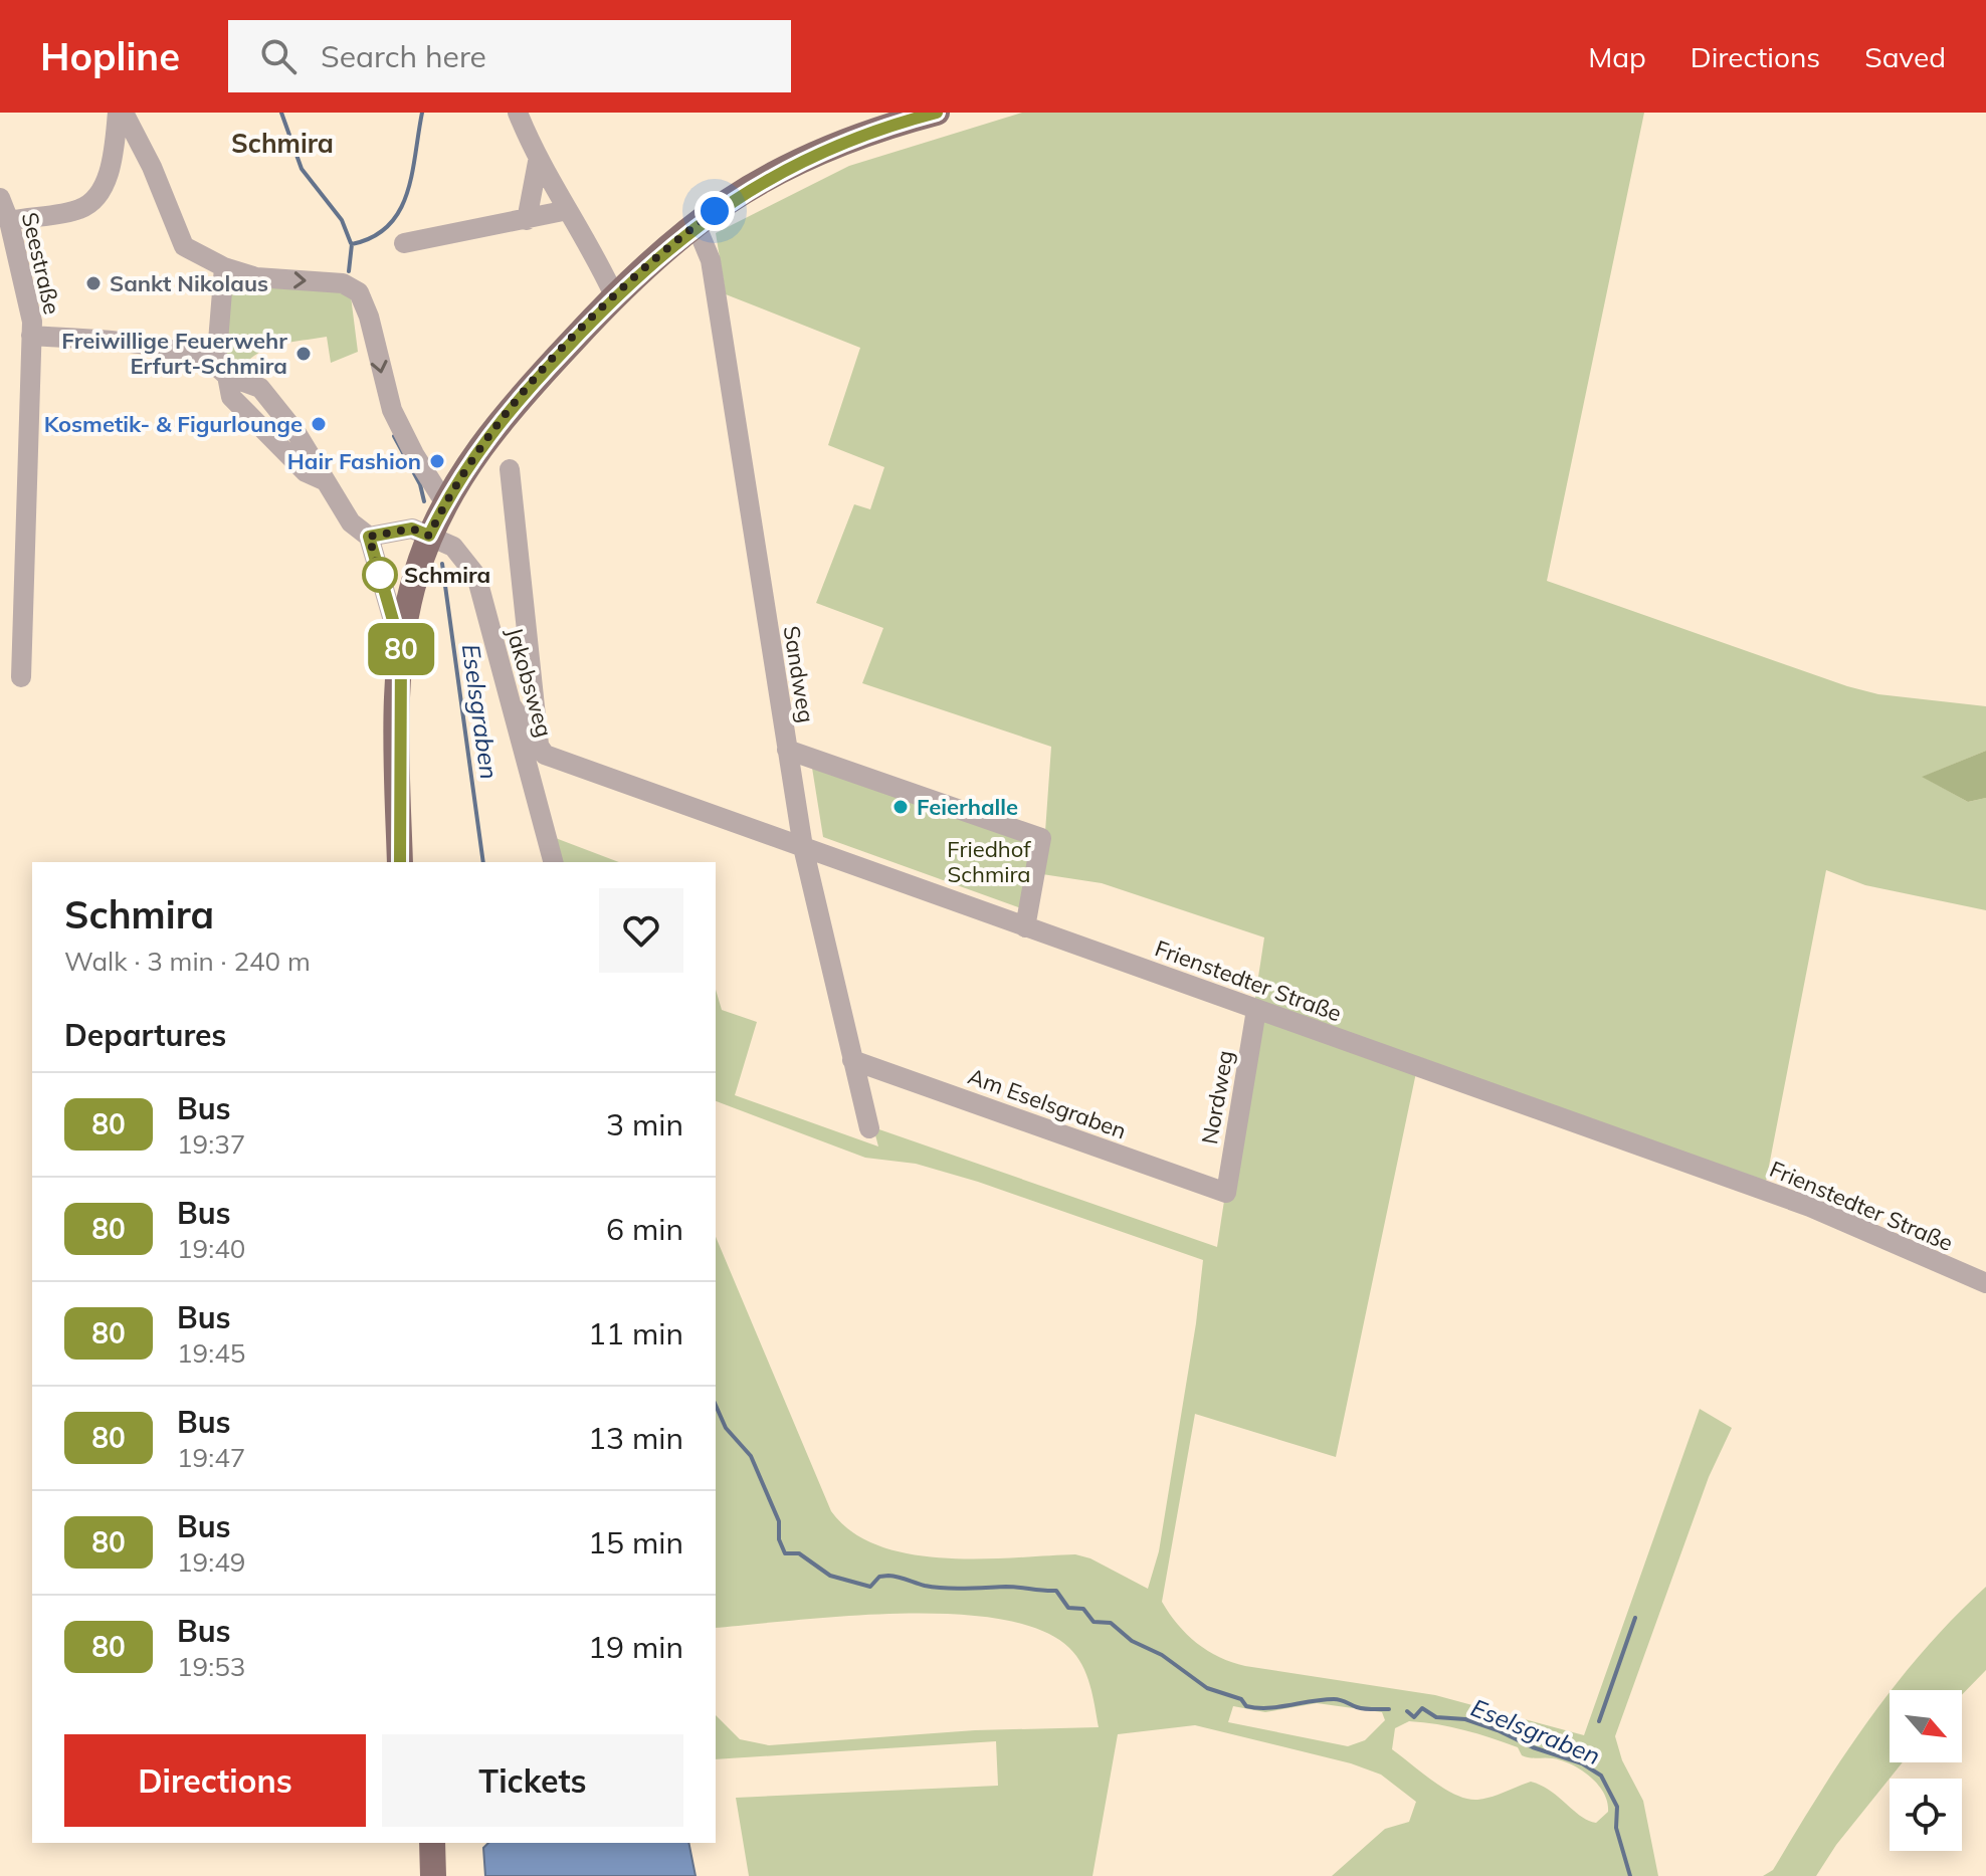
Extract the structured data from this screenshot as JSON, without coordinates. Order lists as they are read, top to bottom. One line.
{"streets":{"street":["Seestraße","Sandweg","Jakobsweg","Frienstedter Straße","Nordweg","Am Eselsgraben"]},"crossings":[["Sandweg","Frienstedter Straße"],["Sandweg","Am Eselsgraben"],["Frienstedter Straße","Nordweg"],["Nordweg","Am Eselsgraben"]],"districts":["Schmira"],"water":["Eselsgraben"],"parks":["Friedhof Schmira"],"places":["Sankt Nikolaus","Freiwillige Feuerwehr Erfurt-Schmira","Kosmetik- & Figurlounge","Hair Fashion","Schmira","Feierhalle"],"lines":["bus line 80"],"north":"bottom right","page":{"header":"Hopline","search":"Search here","nav":["Map","Directions","Saved"],"on_map":"80","heading":[["Schmira","Walk · 3 min · 240 m"],"Departures"],"list":[{"mark":"80","name":"Bus","note":"19:37","value":"3 min"},{"mark":"80","name":"Bus","note":"19:40","value":"6 min"},{"mark":"80","name":"Bus","note":"19:45","value":"11 min"},{"mark":"80","name":"Bus","note":"19:47","value":"13 min"},{"mark":"80","name":"Bus","note":"19:49","value":"15 min"},{"mark":"80","name":"Bus","note":"19:53","value":"19 min"}],"buttons":["Directions","Tickets"]}}
